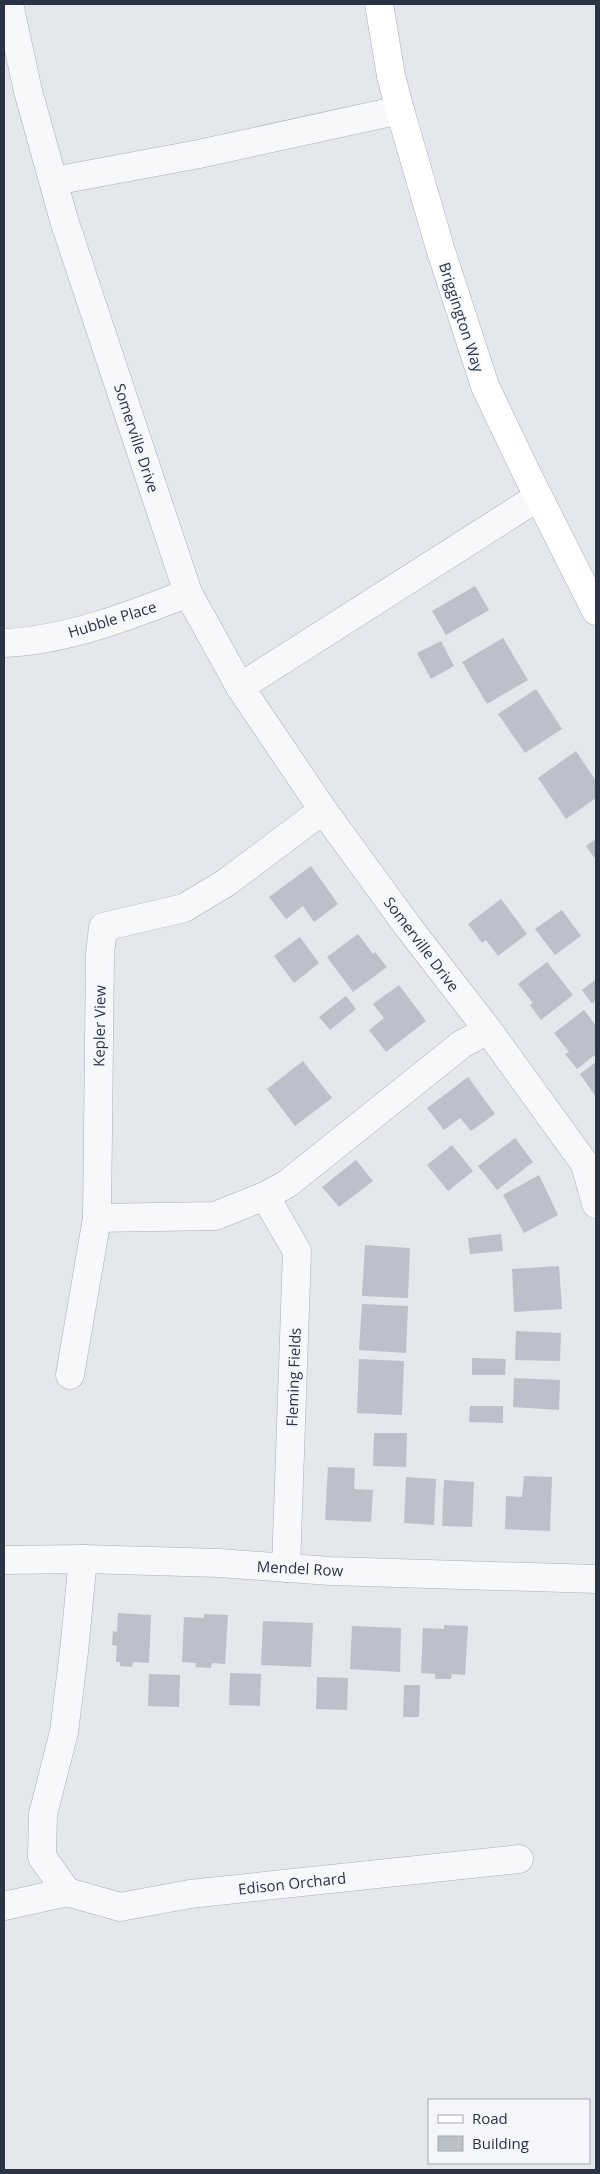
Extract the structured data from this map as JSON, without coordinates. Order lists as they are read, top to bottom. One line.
{"streets":{"street":["Briggington Way","Somerville Drive","Hubble Place","Kepler View","Fleming Fields","Mendel Row","Edison Orchard"]},"crossings":[["Somerville Drive","Hubble Place"],["Somerville Drive","Kepler View"],["Fleming Fields","Mendel Row"]],"legend":["Road","Building"]}
